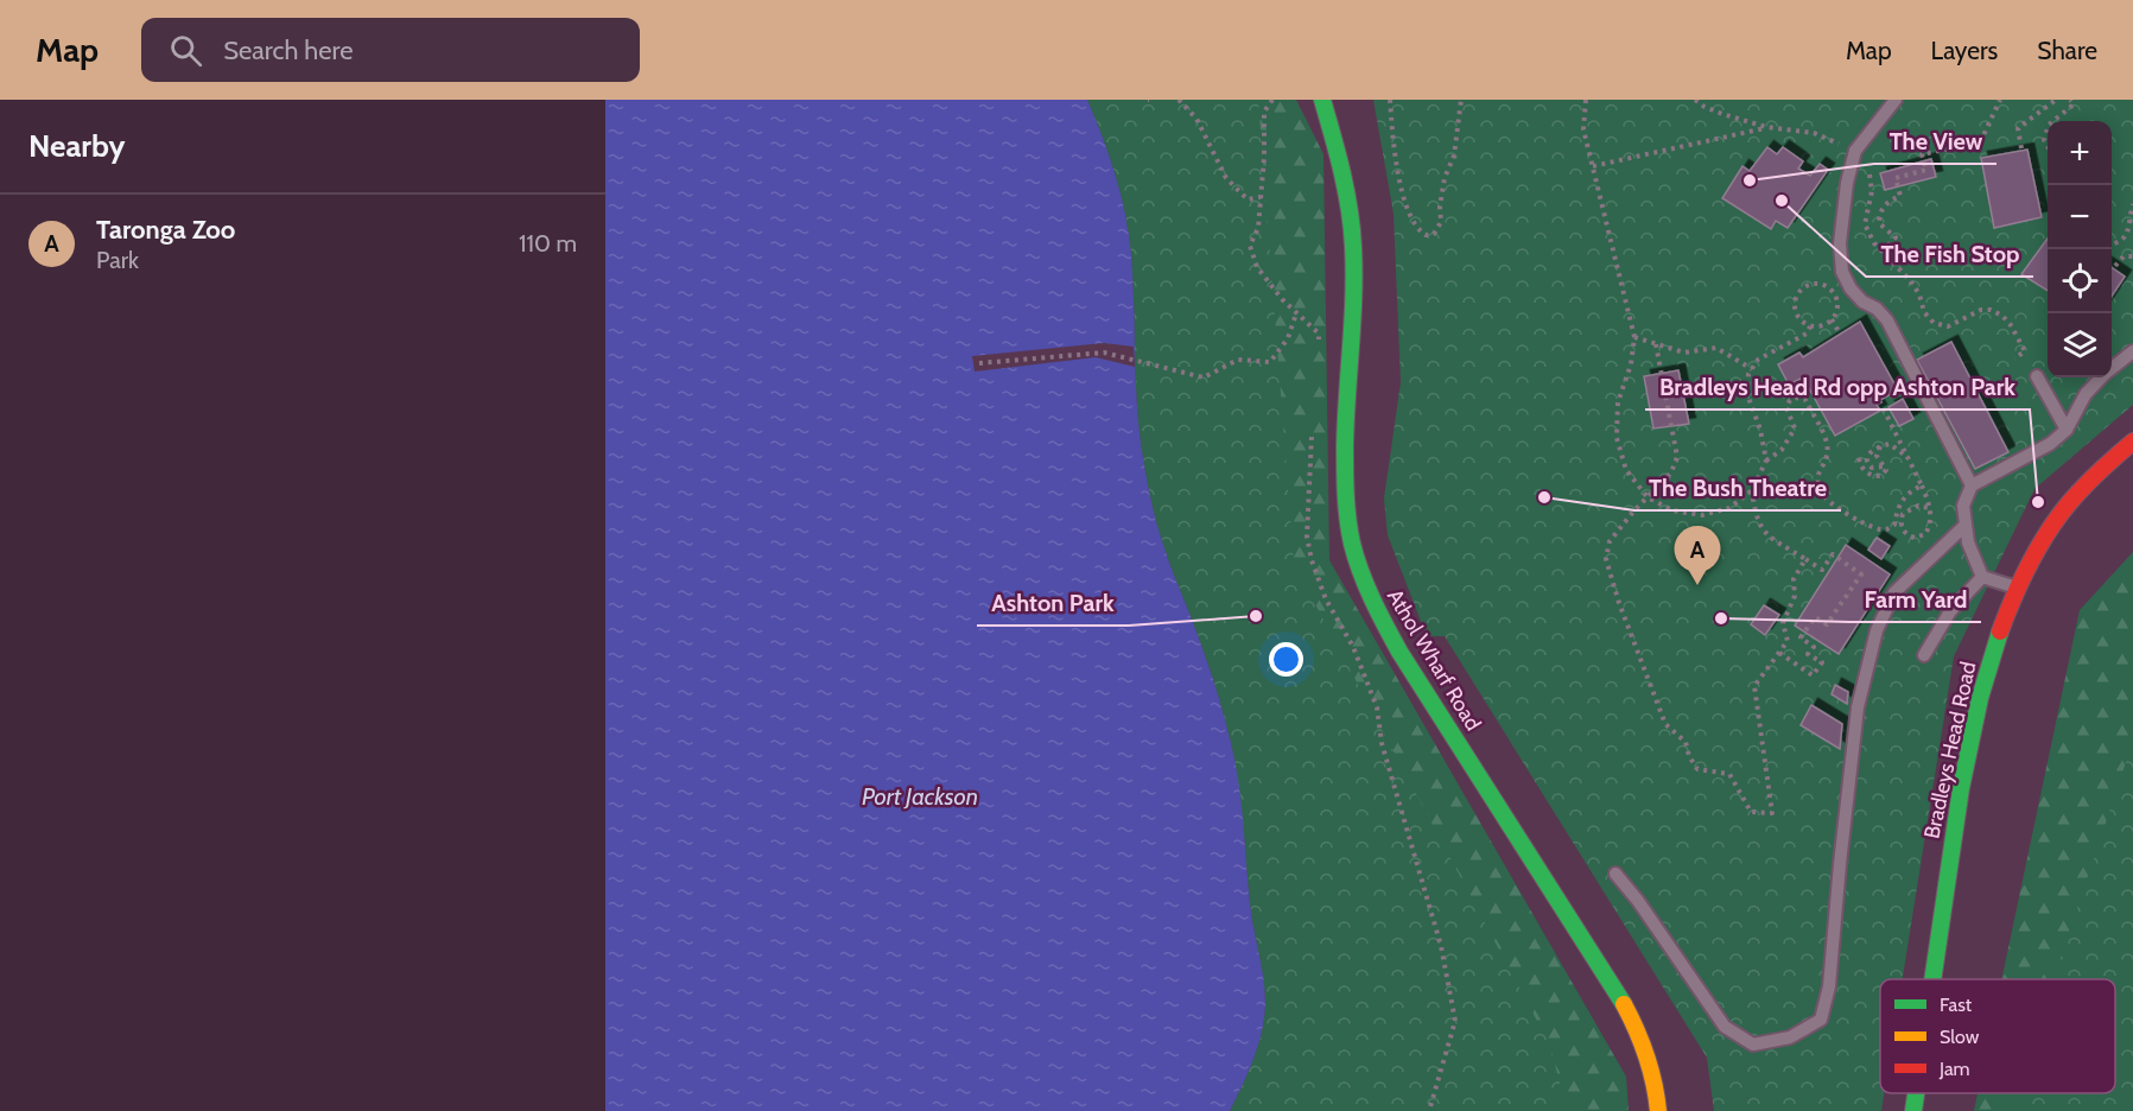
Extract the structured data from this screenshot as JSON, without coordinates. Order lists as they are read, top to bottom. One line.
{"streets":{"main road":["Athol Wharf Road","Bradleys Head Road"]},"water":["Port Jackson"],"places":["The View","The Fish Stop","The Bush Theatre","Bradleys Head Rd opp Ashton Park","Ashton Park","Farm Yard"],"legend":["Fast","Slow","Jam"],"page":{"header":"Map","search":"Search here","nav":["Map","Layers","Share"],"heading":"Nearby","map_buttons":["+","−"],"list":[{"mark":"A","name":"Taronga Zoo","note":"Park","value":"110 m"}],"pins":"A"}}
